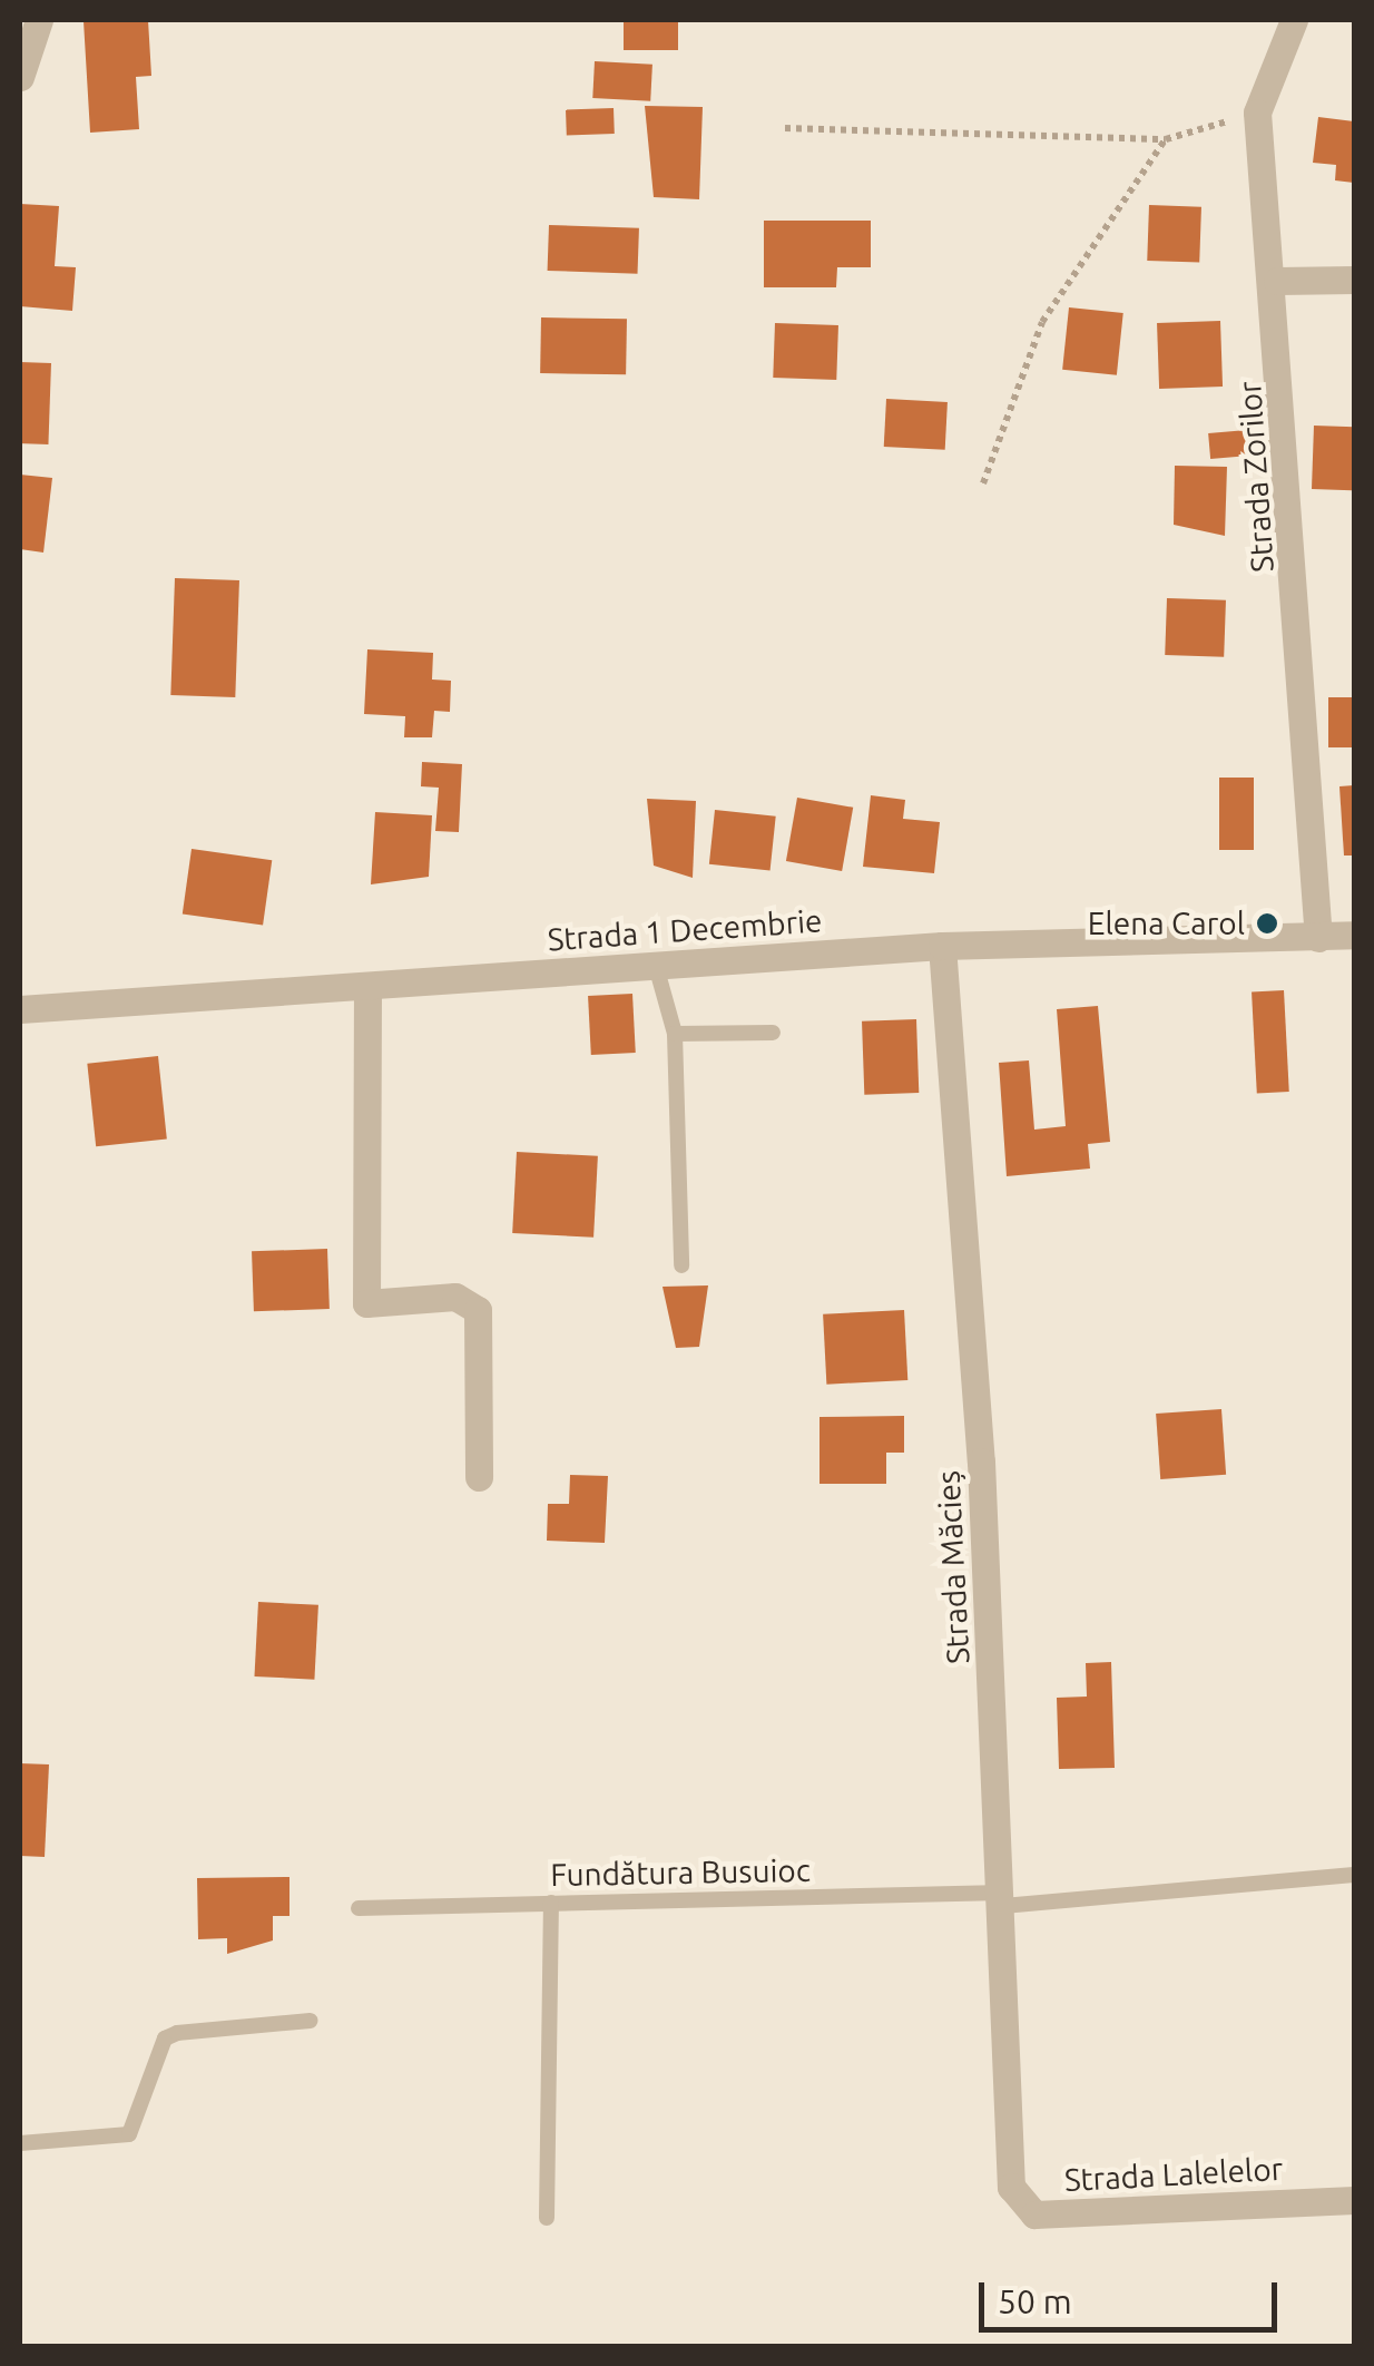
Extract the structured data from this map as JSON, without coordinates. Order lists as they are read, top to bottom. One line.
{"streets":{"street":["Strada Zorilor","Strada 1 Decembrie","Strada Măcieș","Strada Lalelelor"],"lane":["Fundătura Busuioc"]},"crossings":[["Strada Zorilor","Strada 1 Decembrie"],["Strada 1 Decembrie","Strada Măcieș"],["Strada Măcieș","Fundătura Busuioc"],["Strada Măcieș","Strada Lalelelor"]],"places":["Elena Carol"],"scale_bar":"50 m"}
